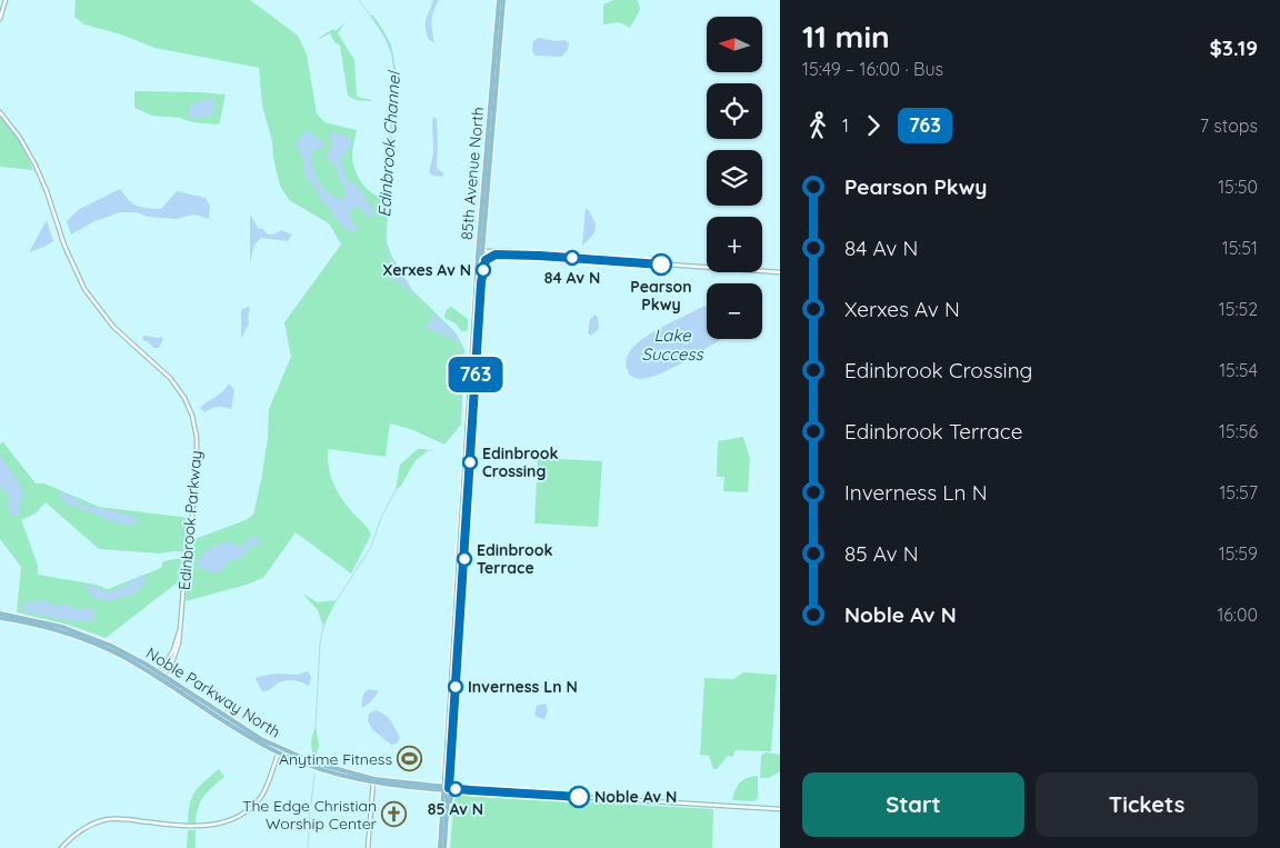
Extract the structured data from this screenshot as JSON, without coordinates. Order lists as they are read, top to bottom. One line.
{"streets":{"main road":["85th Avenue North","Noble Parkway North"],"street":["Edinbrook Parkway"]},"crossings":[["85th Avenue North","Noble Parkway North"],["Edinbrook Parkway","Noble Parkway North"]],"water":["Edinbrook Channel","Lake Success"],"places":{"other":["84 Av N","Pearson Pkwy","Xerxes Av N","Edinbrook Crossing","Edinbrook Terrace","Inverness Ln N","85 Av N","Noble Av N"],"sports":["Anytime Fitness"],"church":["The Edge Christian Worship Center"]},"lines":["bus line 763"],"north":"left","page":{"on_map":"763","heading":["11 min","15:49 – 16:00 · Bus","$3.19"],"map_buttons":["+","−"],"legs":["1","763","7 stops"],"list":[{"name":"Pearson Pkwy","value":"15:50"},{"name":"84 Av N","value":"15:51"},{"name":"Xerxes Av N","value":"15:52"},{"name":"Edinbrook Crossing","value":"15:54"},{"name":"Edinbrook Terrace","value":"15:56"},{"name":"Inverness Ln N","value":"15:57"},{"name":"85 Av N","value":"15:59"},{"name":"Noble Av N","value":"16:00"}],"buttons":["Start","Tickets"]}}
